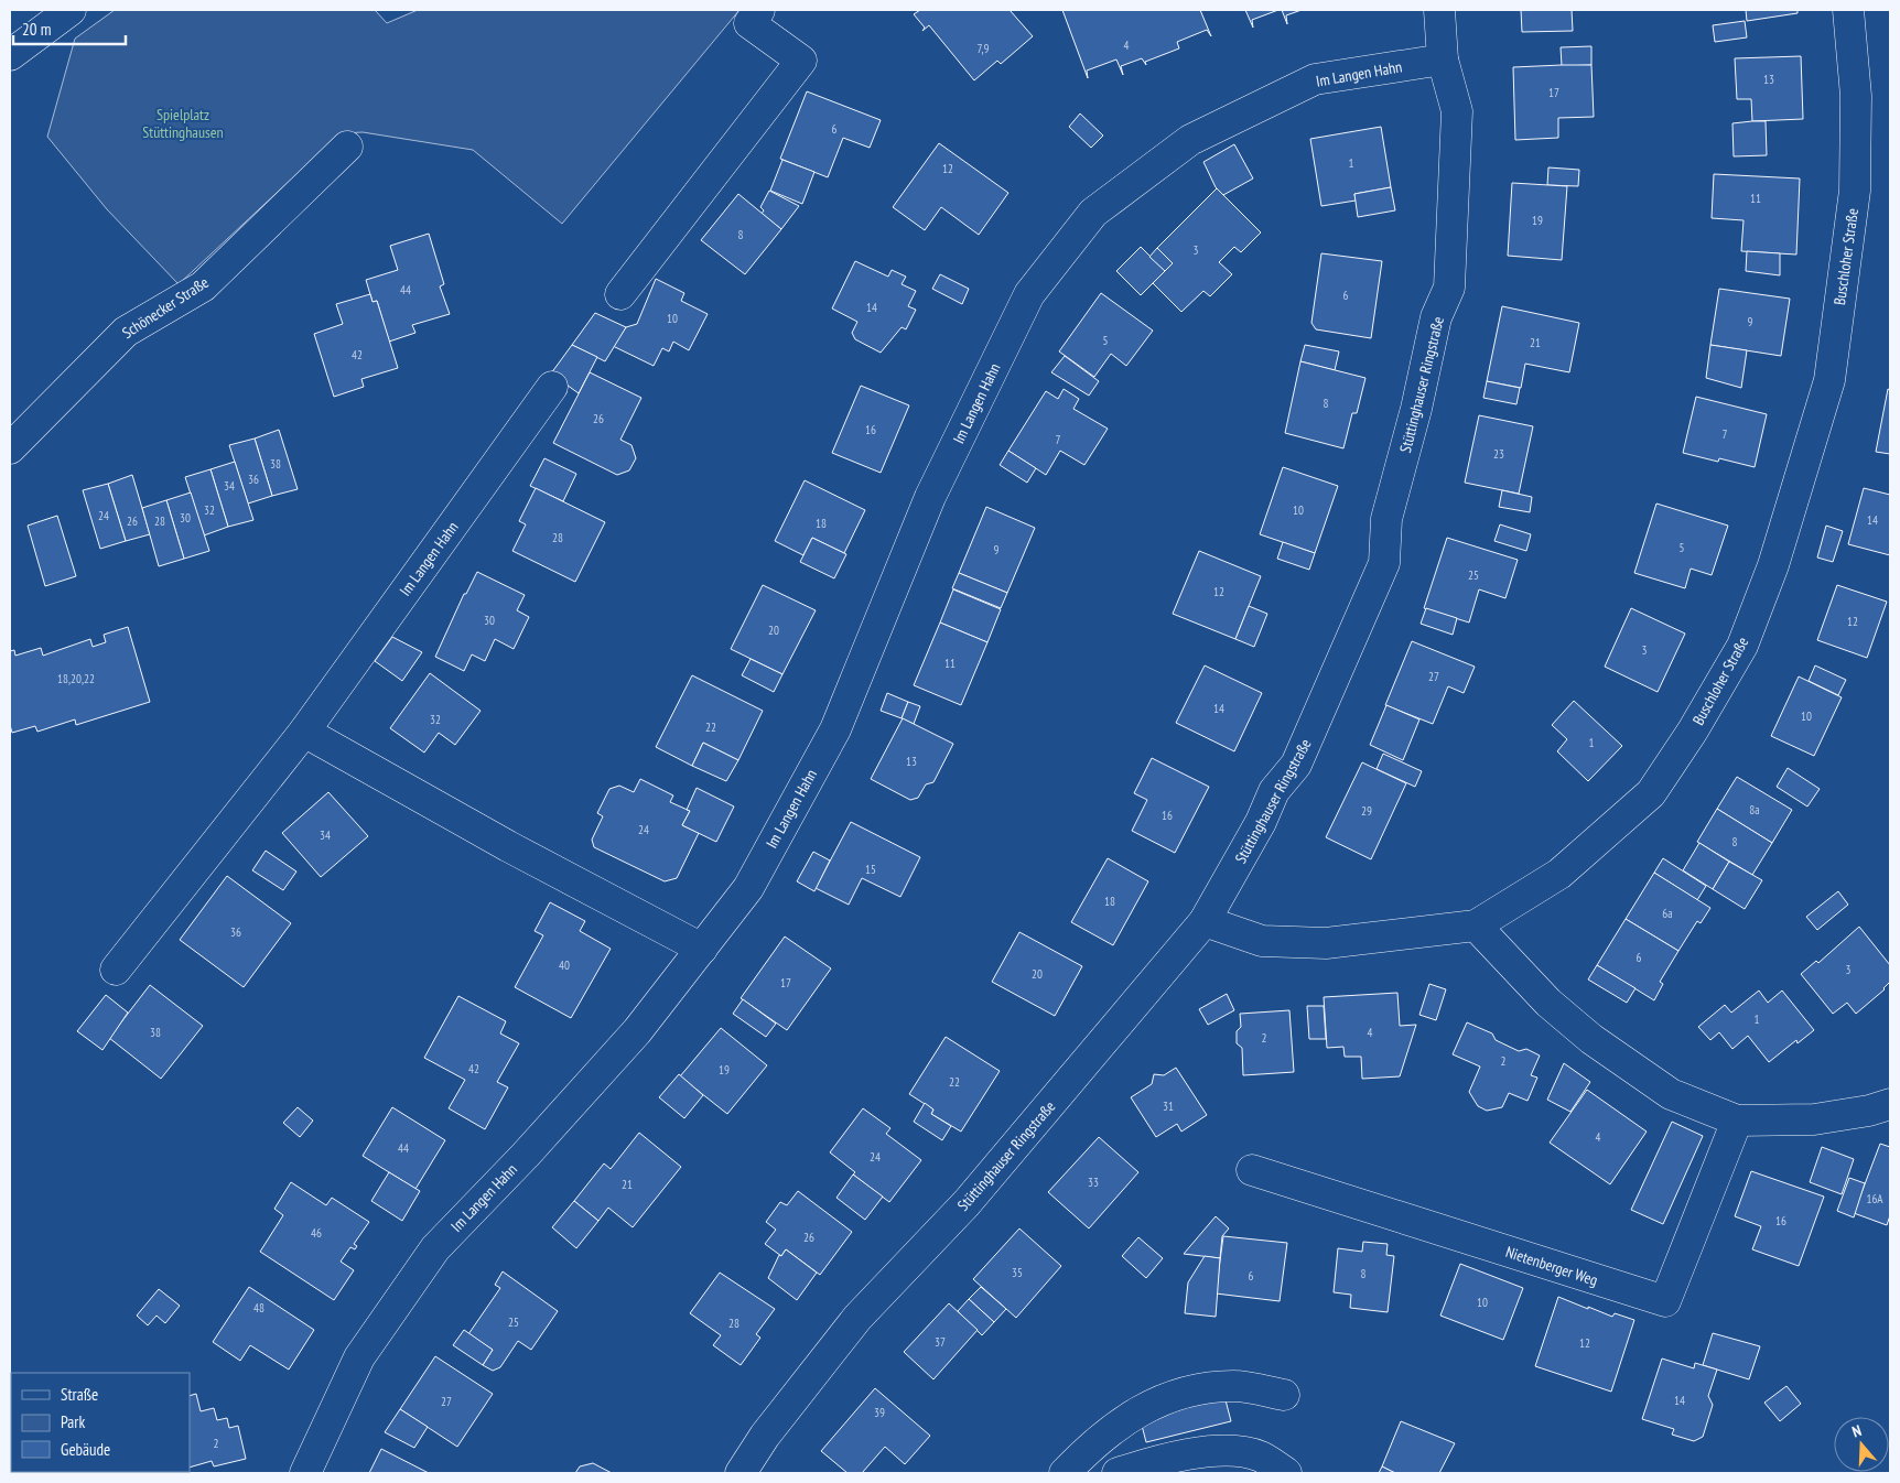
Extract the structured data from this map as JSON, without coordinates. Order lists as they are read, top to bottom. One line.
{"streets":{"street":["Im Langen Hahn","Buschloher Straße","Schönecker Straße","Stüttinghauser Ringstraße","Nietenberger Weg"]},"crossings":[["Im Langen Hahn","Stüttinghauser Ringstraße"],["Buschloher Straße","Stüttinghauser Ringstraße"]],"parks":["Spielplatz Stüttinghausen"],"house_numbers":["4","7,9","13","17","6","1","12","11","19","8","3","44","6","14","10","9","5","21","42","8","26","16","7","7","23","38","36","34","32","10","24","30","14","26","28","18","28","5","9","25","12","30","12","20","3","11","27","18,20,22","14","10","32","22","1","13","8a","29","16","24","34","8","15","18","6a","36","6","40","3","20","17","1","38","4","2","2","42","19","22","31","4","44","24","33","21","16A","16","46","26","35","8","6","10","48","25","28","37","12","14","27","39","2"],"legend":["Straße","Park","Gebäude"],"scale_bar":"20 m","north":"top"}
